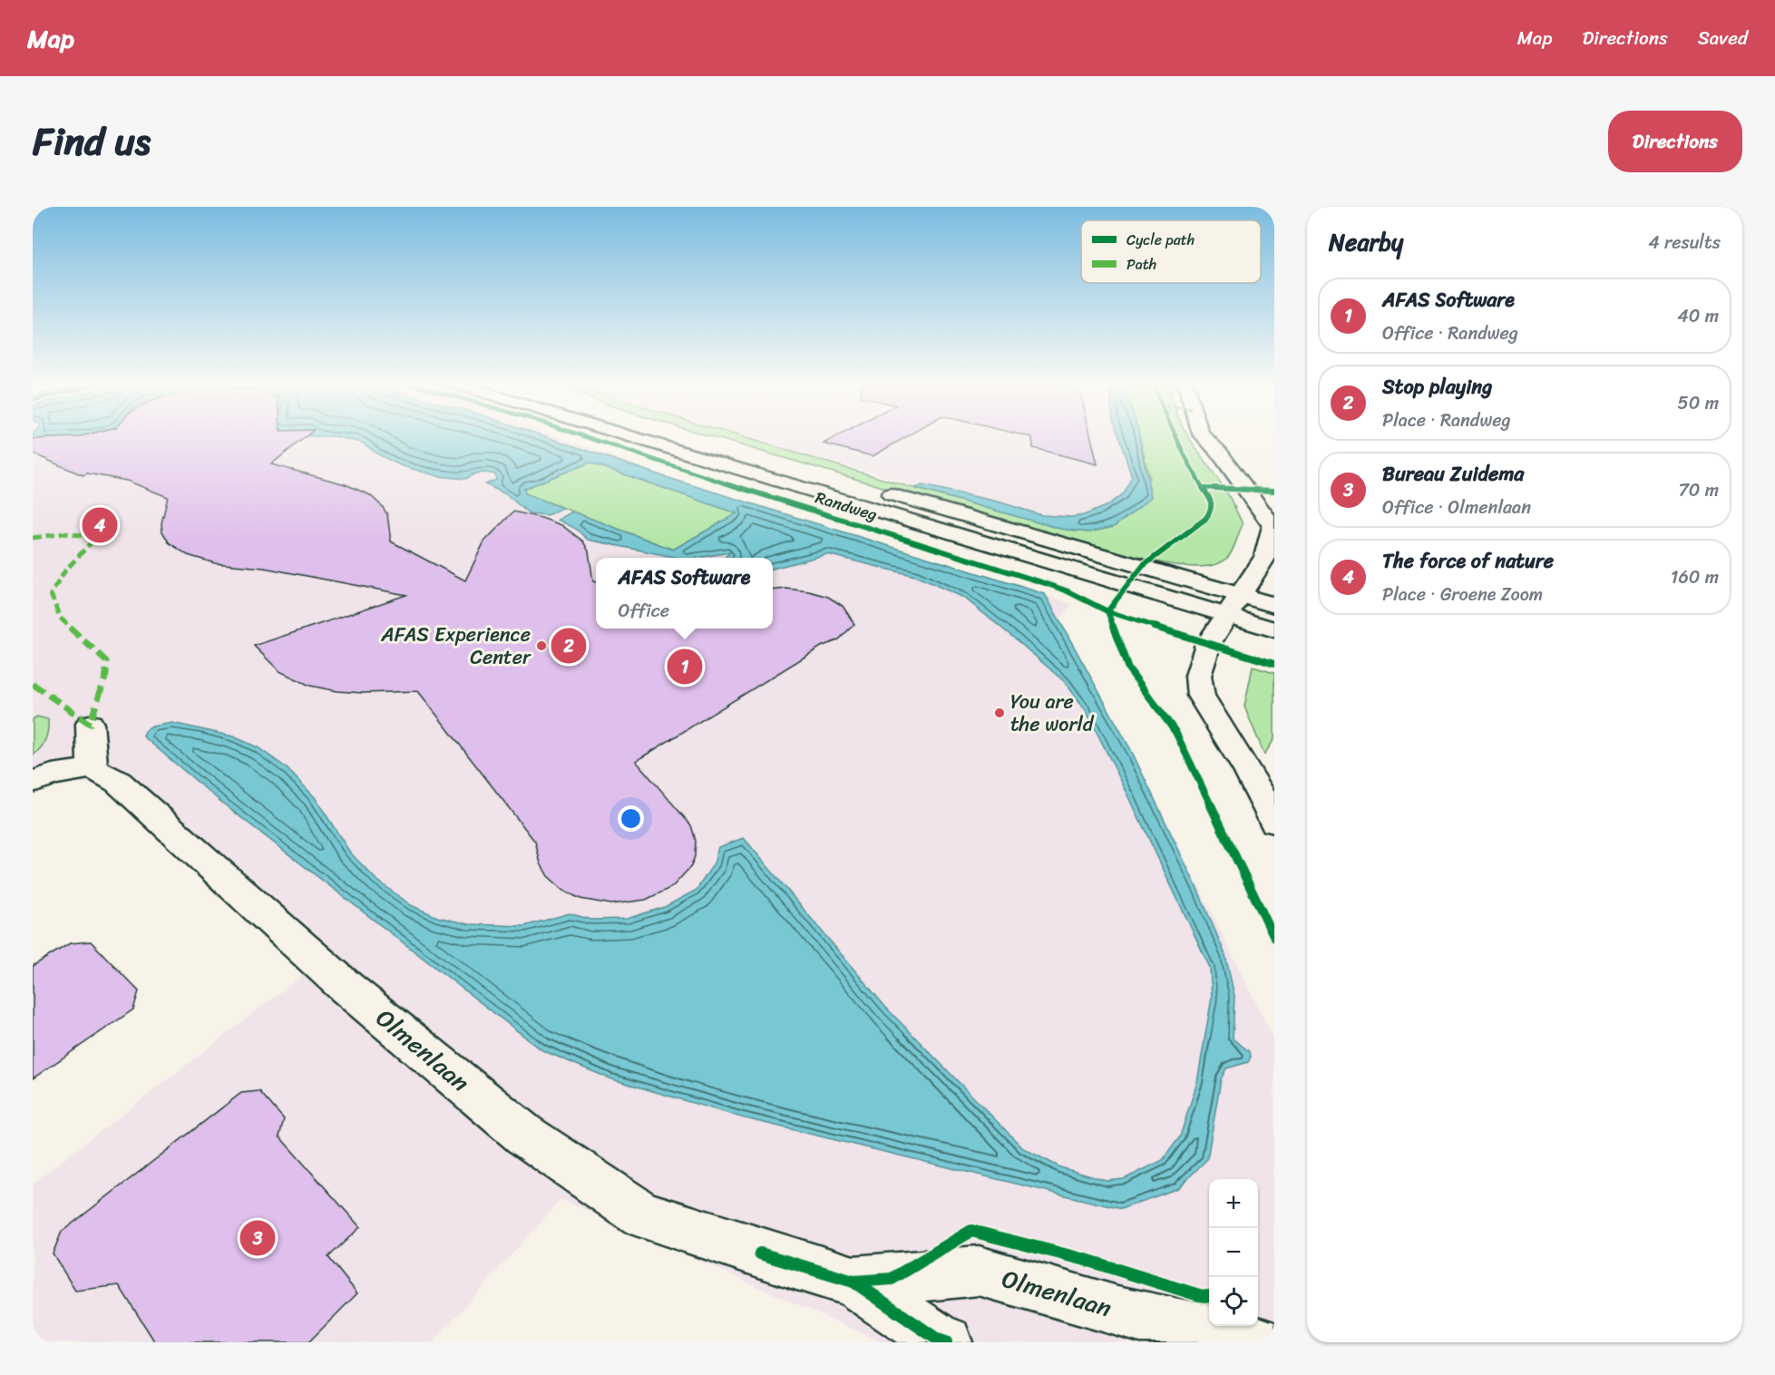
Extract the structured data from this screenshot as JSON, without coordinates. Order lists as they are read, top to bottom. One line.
{"streets":{"main road":["Randweg","Olmenlaan"]},"places":["AFAS Experience Center","You are the world"],"legend":["Cycle path","Path"],"page":{"header":"Map","nav":["Map","Directions","Saved"],"title":"Find us","buttons":"Directions","heading":["Nearby","4 results"],"list":[{"mark":"1","name":"AFAS Software","note":"Office · Randweg","value":"40 m"},{"mark":"2","name":"Stop playing","note":"Place · Randweg","value":"50 m"},{"mark":"3","name":"Bureau Zuidema","note":"Office · Olmenlaan","value":"70 m"},{"mark":"4","name":"The force of nature","note":"Place · Groene Zoom","value":"160 m"}],"pins":["4","2","1","3"],"popup":["AFAS Software","Office"],"map_buttons":["+","−"]}}
